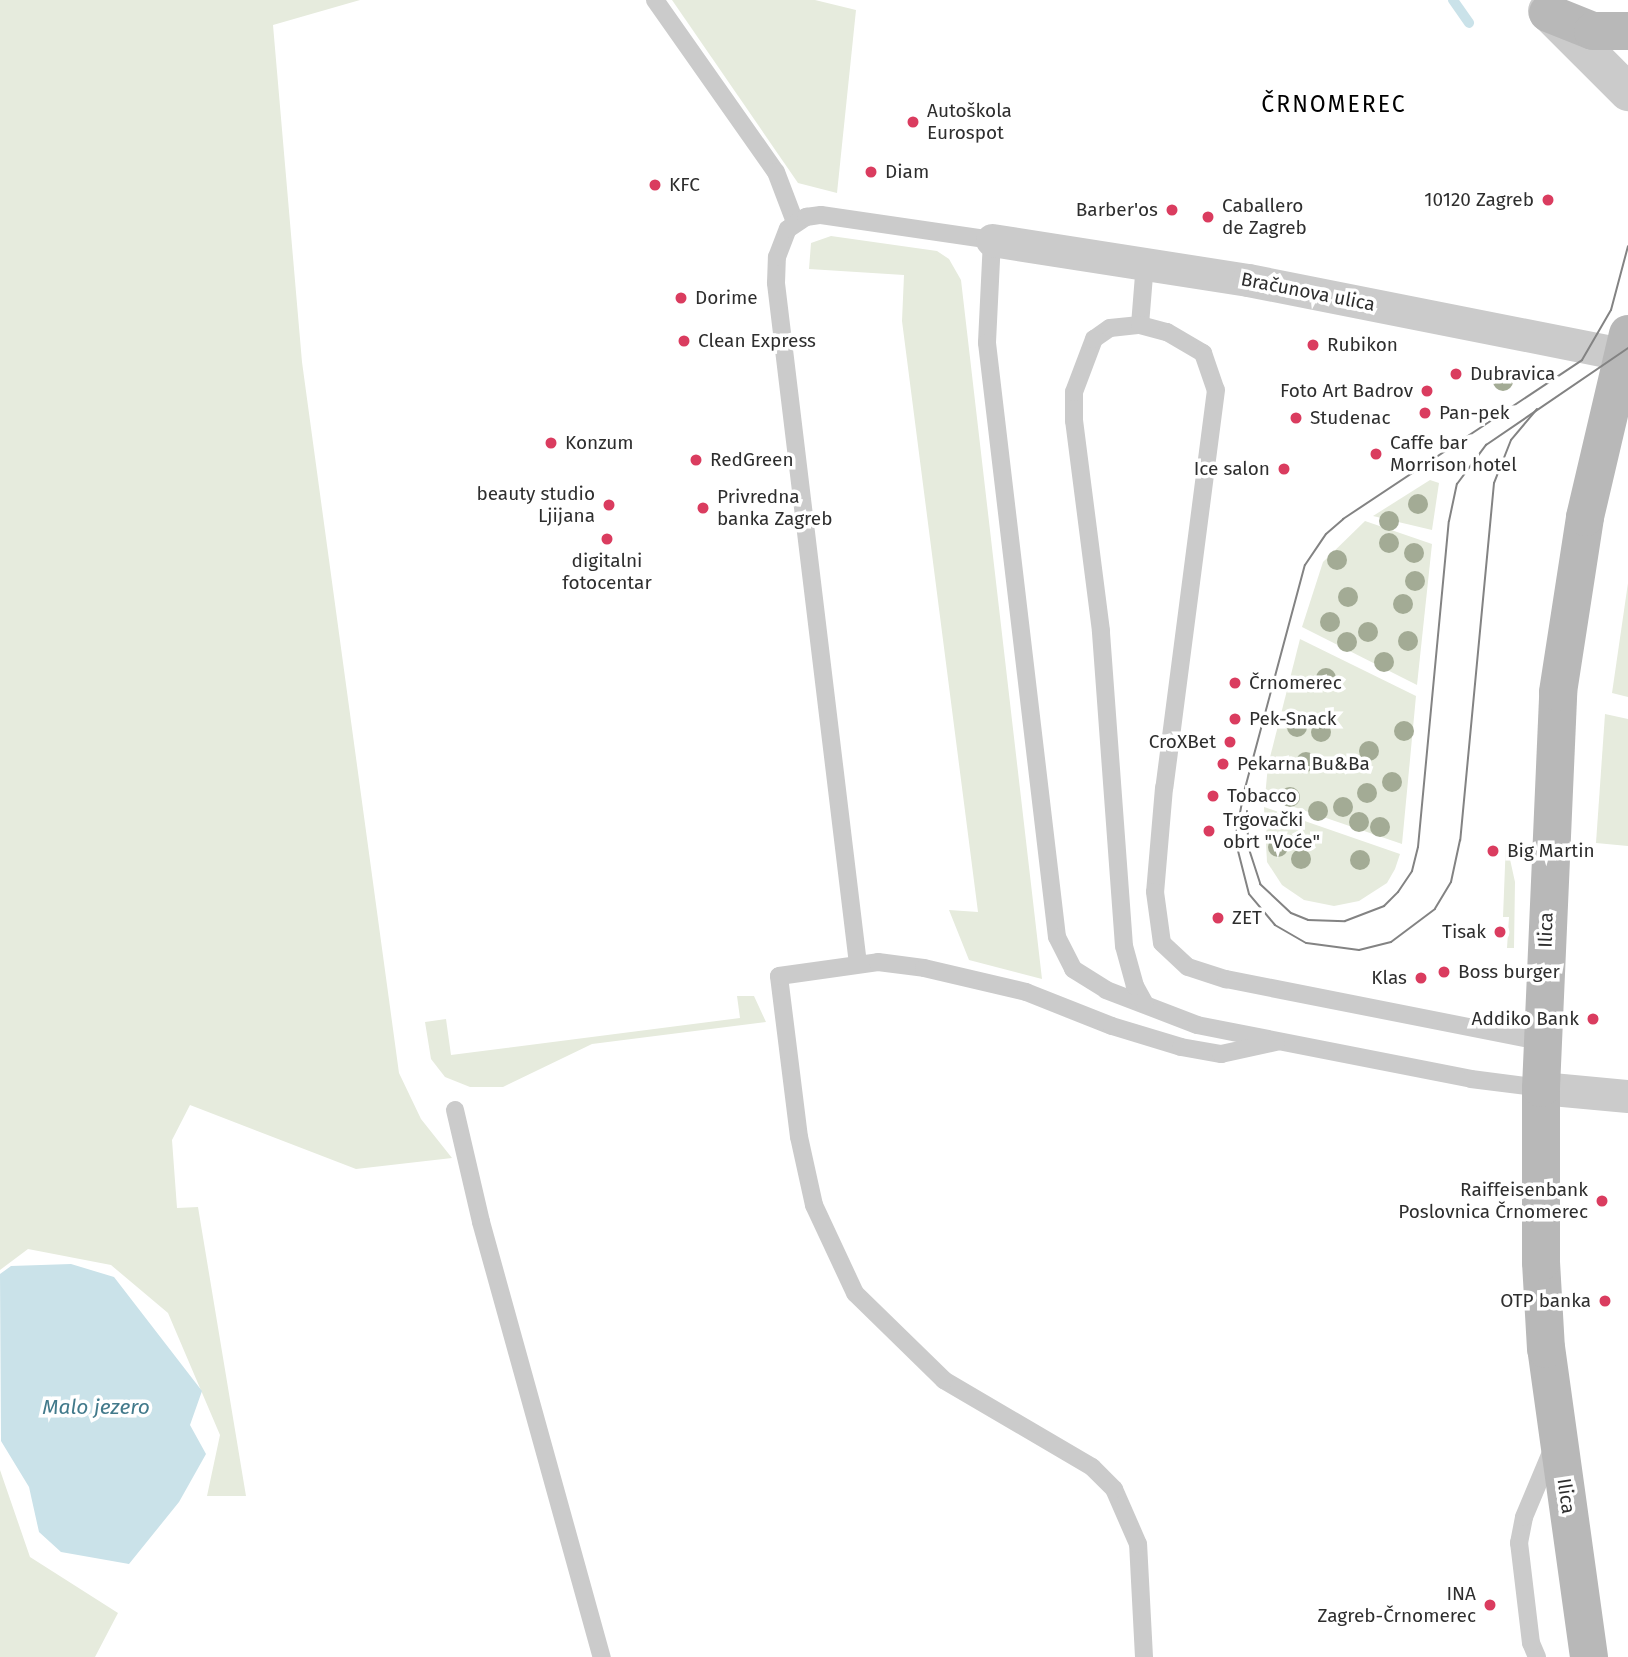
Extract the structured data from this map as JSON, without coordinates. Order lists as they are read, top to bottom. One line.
{"streets":{"main road":["Ilica"],"street":["Bračunova ulica"]},"crossings":[["Bračunova ulica","Ilica"]],"districts":["ČRNOMEREC"],"water":["Malo jezero"],"places":["Autoškola Eurospot","Diam","KFC","10120 Zagreb","Barber'os","Caballero de Zagreb","Dorime","Clean Express","Rubikon","Dubravica","Foto Art Badrov","Pan-pek","Studenac","Konzum","Caffe bar Morrison hotel","RedGreen","Ice salon","beauty studio Ljijana","Privredna banka Zagreb","digitalni fotocentar","Črnomerec","Pek-Snack","CroXBet","Pekarna Bu&Ba","Tobacco","Trgovački obrt \"Voće\"","Big Martin","ZET","Tisak","Boss burger","Klas","Addiko Bank","Raiffeisenbank Poslovnica Črnomerec","OTP banka","INA Zagreb-Črnomerec"]}
